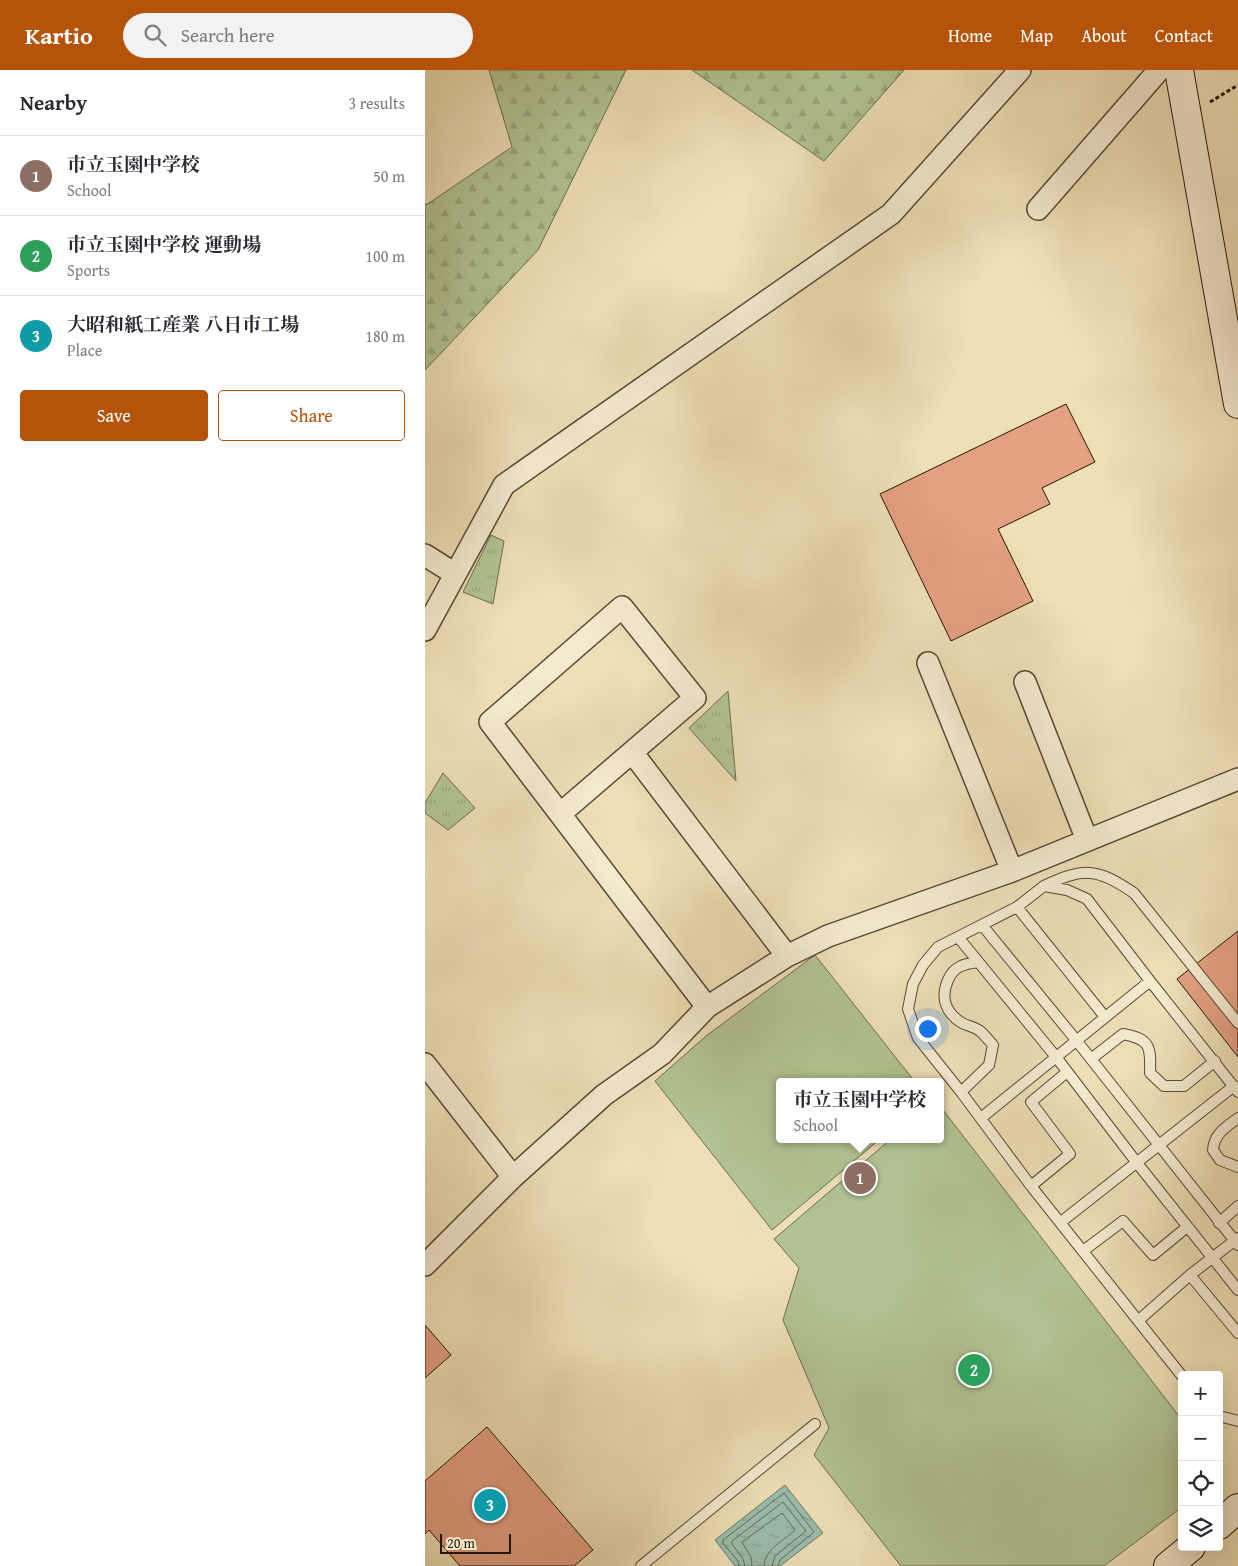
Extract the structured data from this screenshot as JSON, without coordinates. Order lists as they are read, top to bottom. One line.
{"scale_bar":"20 m","page":{"header":"Kartio","search":"Search here","nav":["Home","Map","About","Contact"],"heading":["Nearby","3 results"],"list":[{"mark":"1","name":"市立玉園中学校","note":"School","value":"50 m"},{"mark":"2","name":"市立玉園中学校 運動場","note":"Sports","value":"100 m"},{"mark":"3","name":"大昭和紙工産業 八日市工場","note":"Place","value":"180 m"}],"buttons":["Save","Share"],"popup":["市立玉園中学校","School"],"pins":["1","2","3"],"map_buttons":["+","−"],"scale":"20 m"}}
